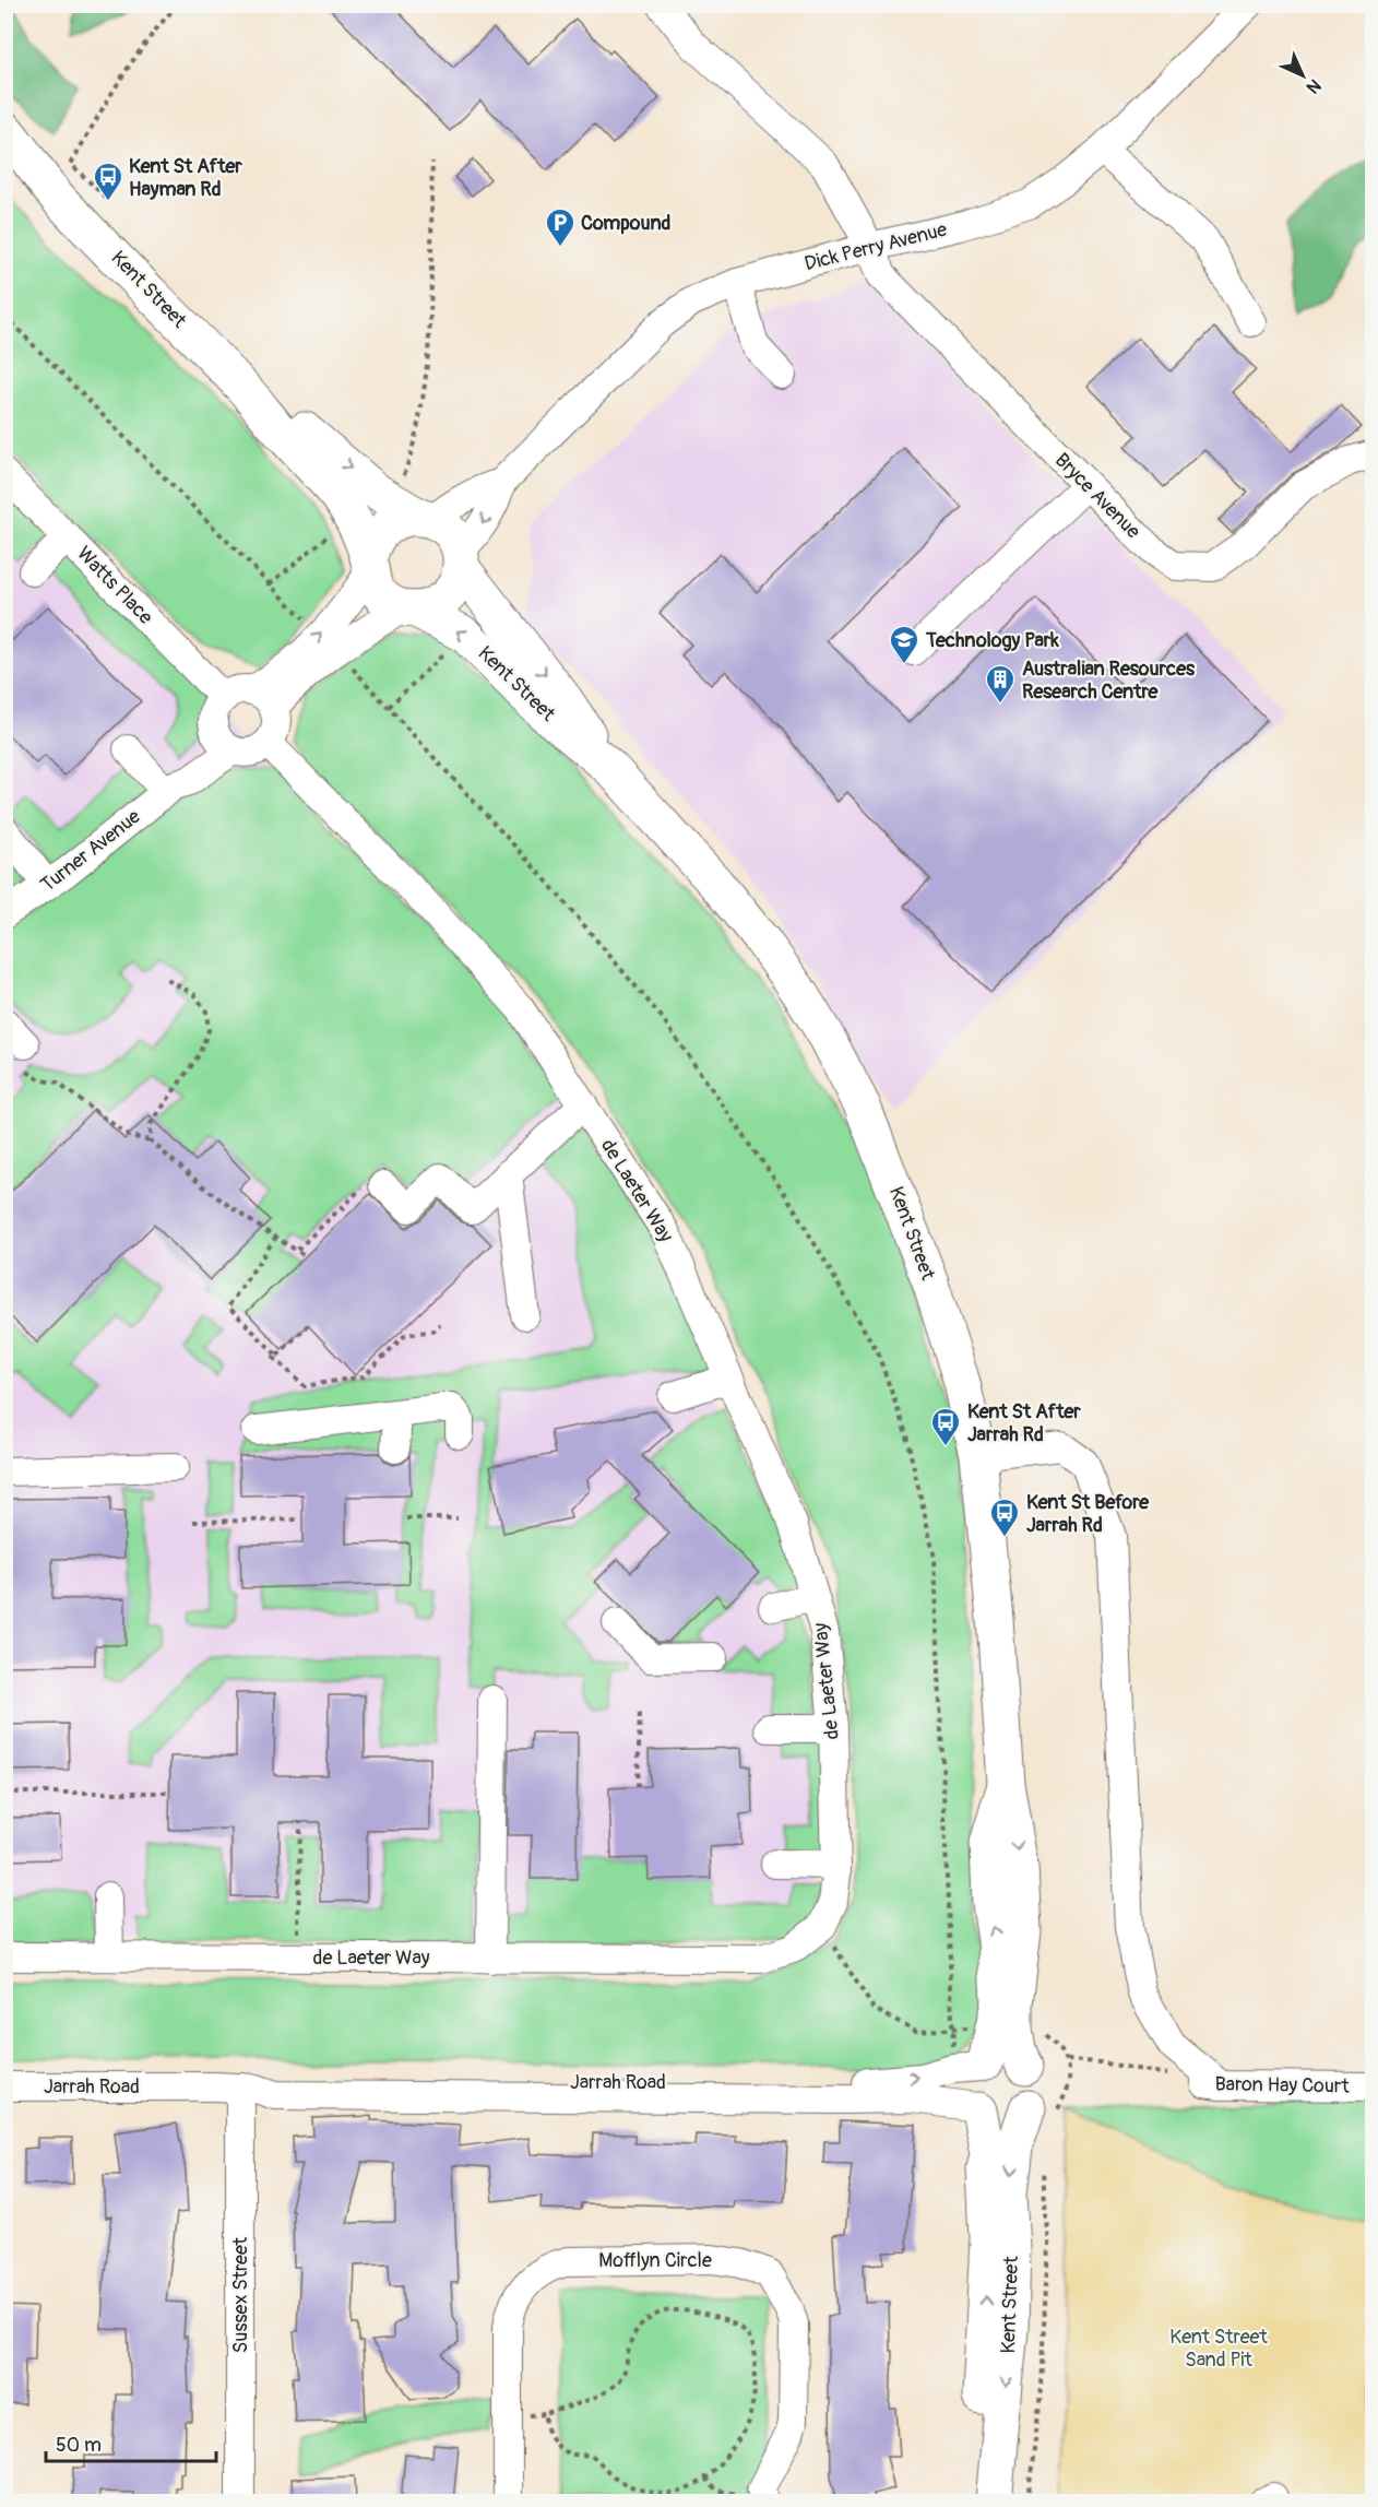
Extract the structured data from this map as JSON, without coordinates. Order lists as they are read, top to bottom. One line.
{"streets":{"main road":["Kent Street"],"street":["Dick Perry Avenue","Bryce Avenue","Watts Place","Turner Avenue","de Laeter Way","Jarrah Road","Baron Hay Court","Mofflyn Circle","Sussex Street"]},"crossings":[["Dick Perry Avenue","Kent Street"],["Dick Perry Avenue","Bryce Avenue"],["Kent Street","Jarrah Road"],["Watts Place","Turner Avenue"],["Watts Place","de Laeter Way"],["Turner Avenue","de Laeter Way"],["Jarrah Road","Sussex Street"]],"parks":["Kent Street Sand Pit"],"places":{"bus stop":["Kent St After Hayman Rd","Kent St After Jarrah Rd","Kent St Before Jarrah Rd"],"parking":["Compound"],"school or university":["Technology Park"],"building":["Australian Resources Research Centre"]},"scale_bar":"50 m","north":"bottom right"}
